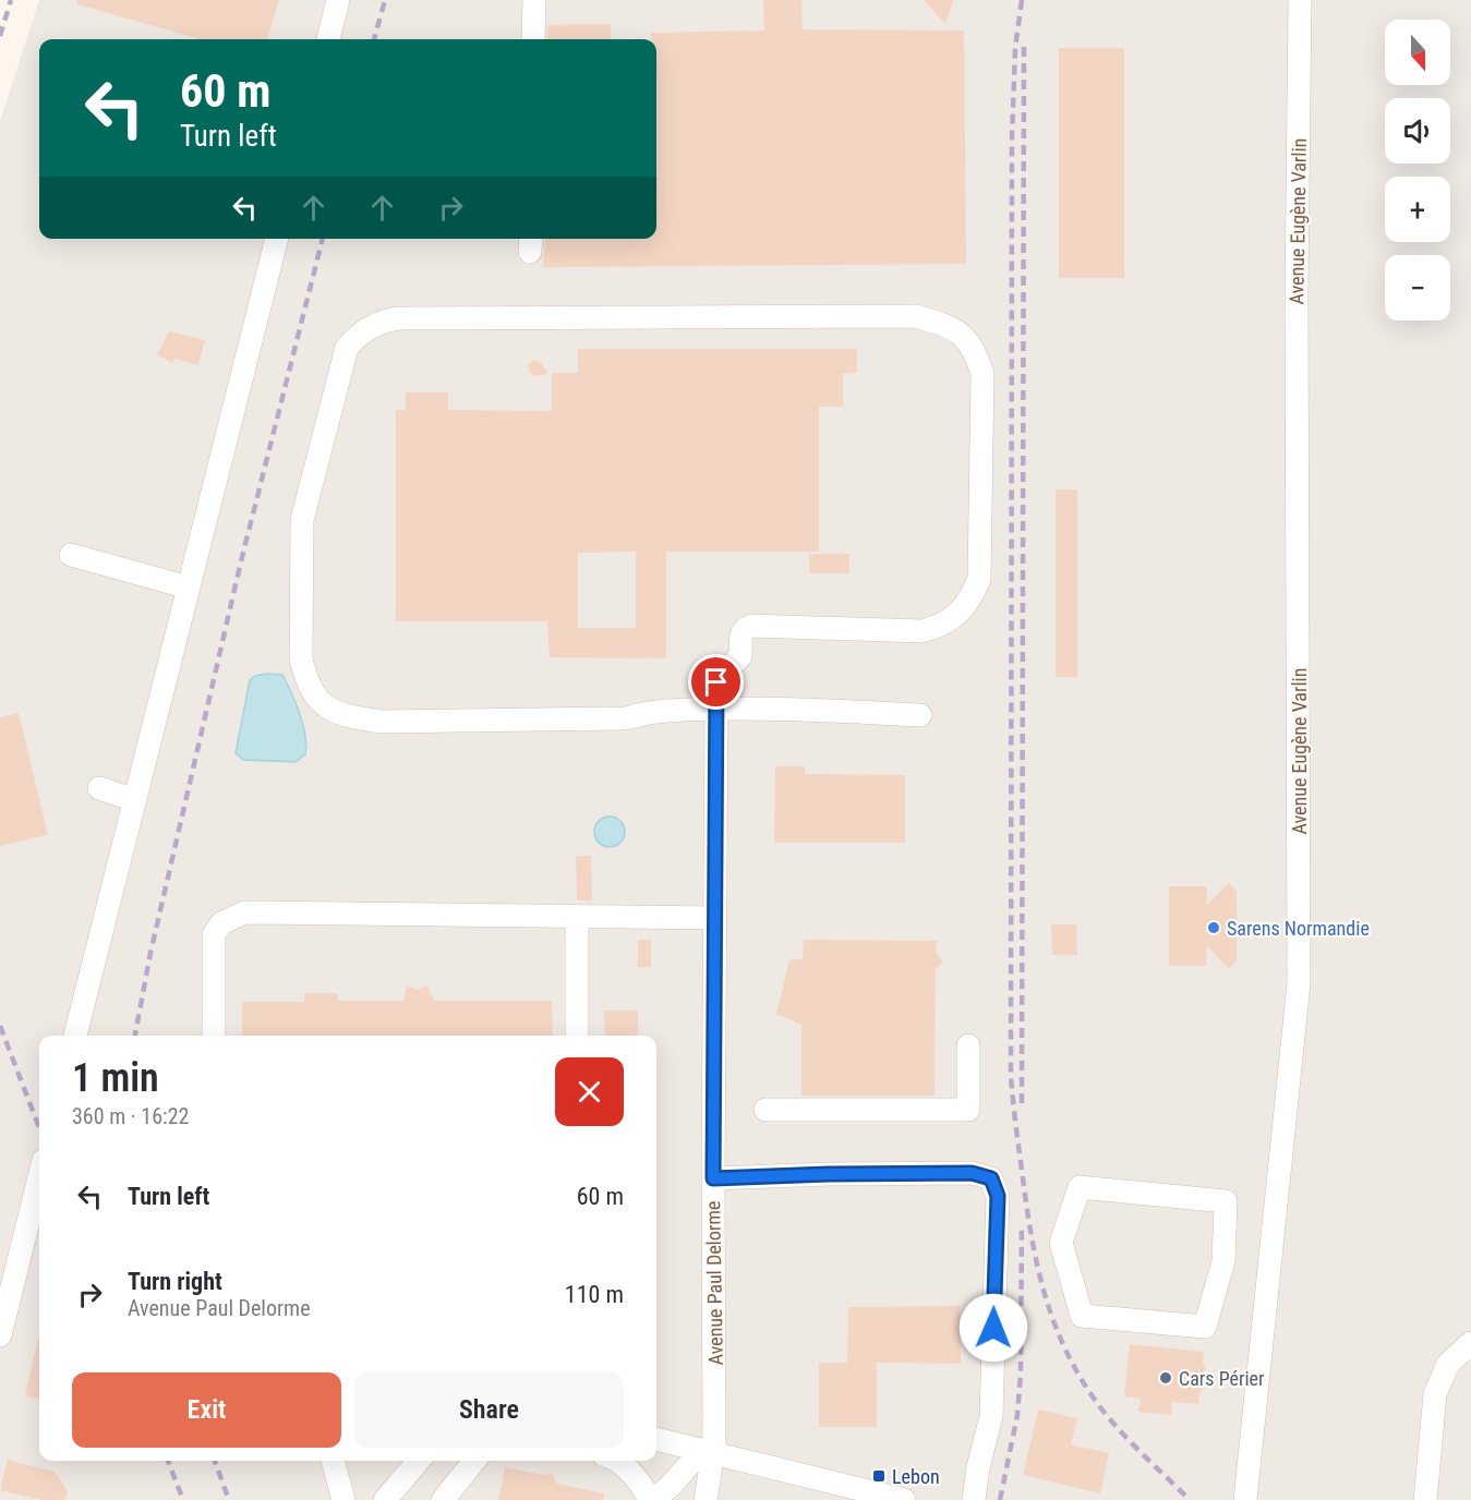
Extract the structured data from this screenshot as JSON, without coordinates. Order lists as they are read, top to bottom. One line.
{"streets":{"street":["Avenue Eugène Varlin","Avenue Paul Delorme"]},"places":{"other":["Sarens Normandie","Cars Périer"],"transit":["Lebon"]},"north":"bottom","page":{"map_buttons":["+","−"],"turn":["60 m","Turn left"],"heading":["1 min","360 m · 16:22"],"list":[{"name":"Turn left","value":"60 m"},{"name":"Turn right","note":"Avenue Paul Delorme","value":"110 m"}],"buttons":["Exit","Share"]}}
